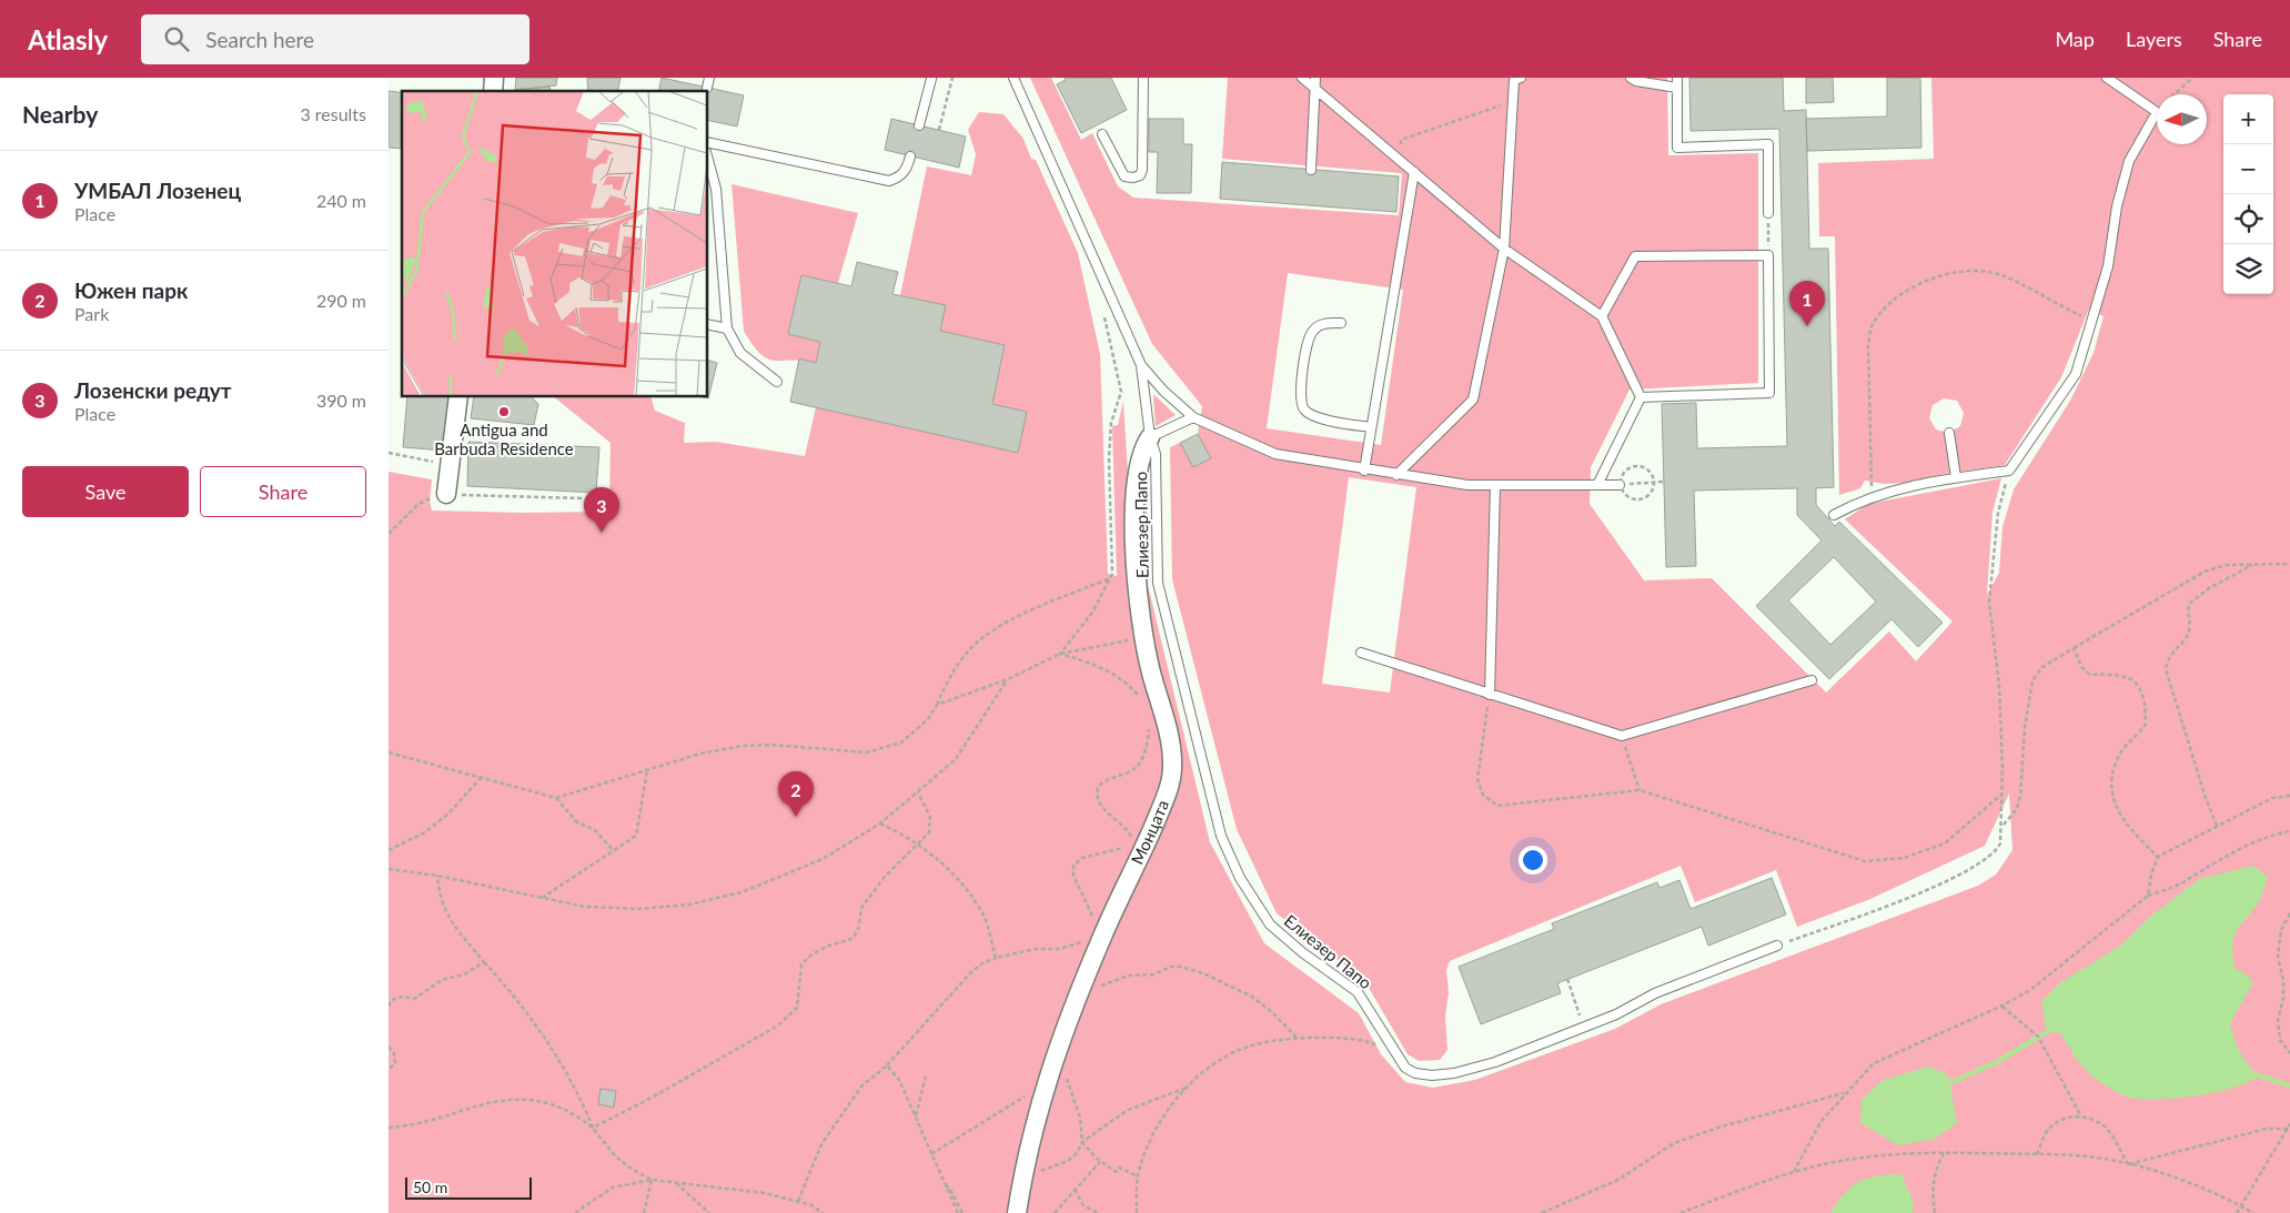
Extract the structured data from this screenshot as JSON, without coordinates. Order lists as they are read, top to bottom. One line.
{"streets":{"street":["Монцата"],"lane":["Елиезер Папо"]},"crossings":[["Елиезер Папо","Монцата"]],"places":["Antigua and Barbuda Residence"],"scale_bar":"50 m","north":"left","page":{"header":"Atlasly","search":"Search here","nav":["Map","Layers","Share"],"heading":["Nearby","3 results"],"map_buttons":["+","−"],"list":[{"mark":"1","name":"УМБАЛ Лозенец","note":"Place","value":"240 m"},{"mark":"2","name":"Южен парк","note":"Park","value":"290 m"},{"mark":"3","name":"Лозенски редут","note":"Place","value":"390 m"}],"pins":["1","3","2"],"buttons":["Save","Share"],"scale":"50 m"}}
